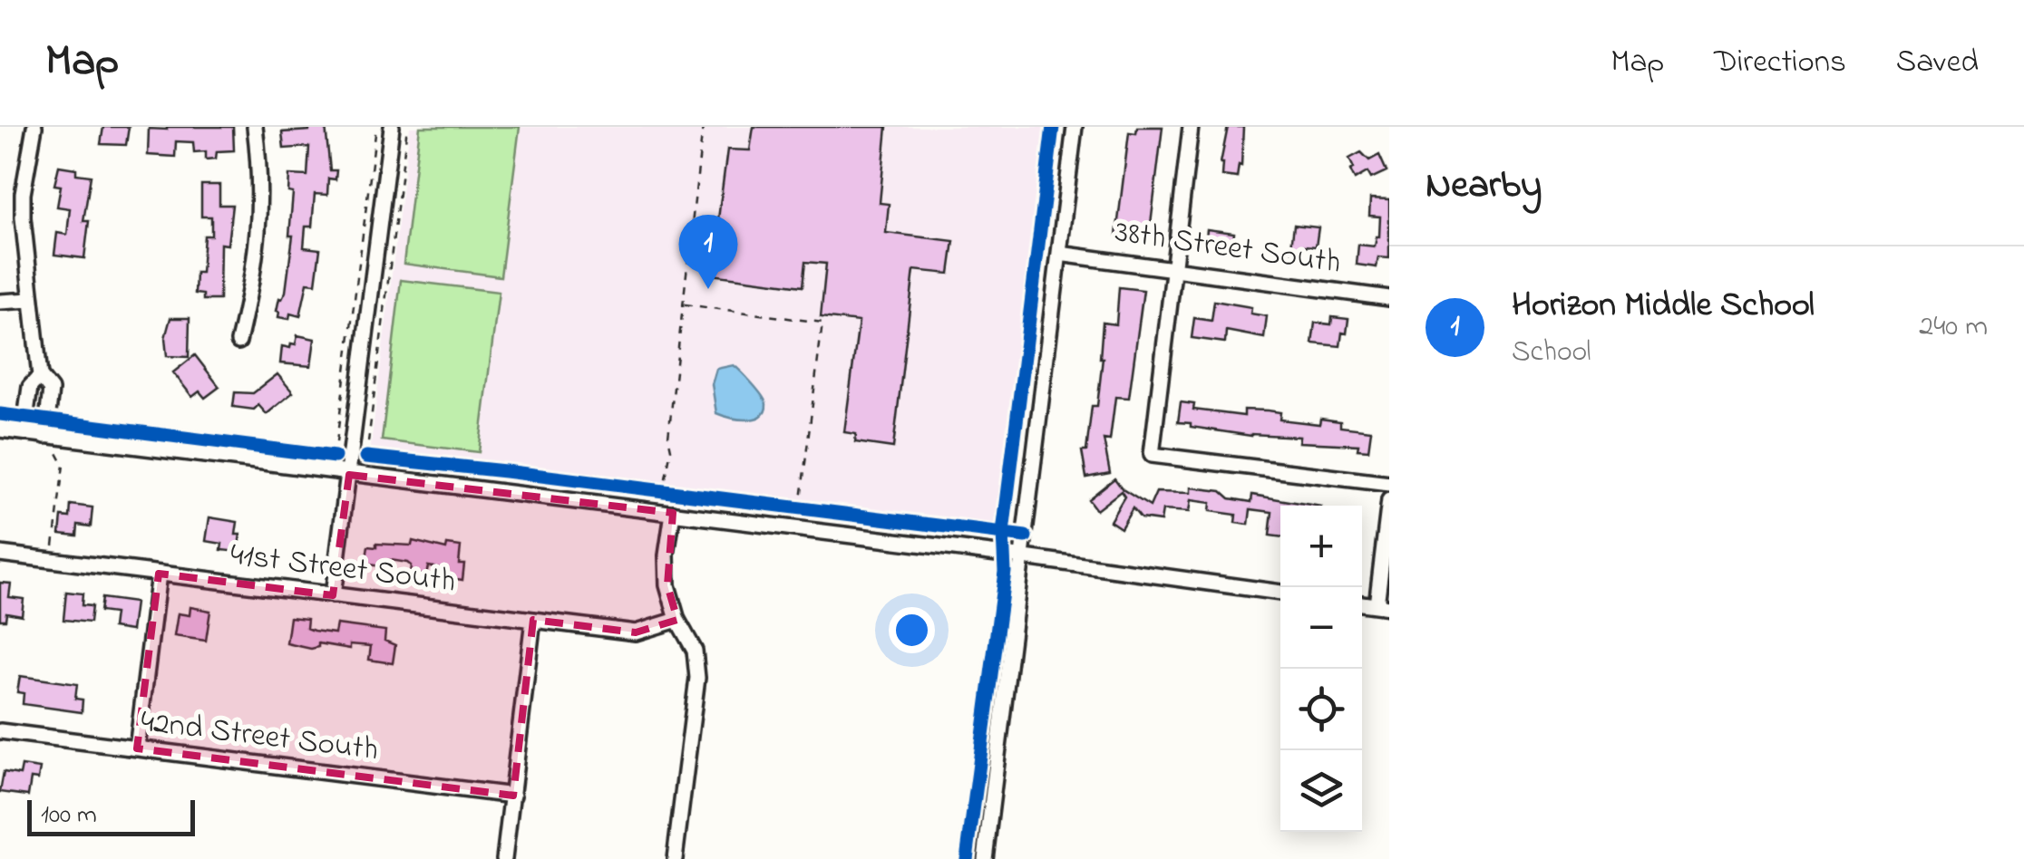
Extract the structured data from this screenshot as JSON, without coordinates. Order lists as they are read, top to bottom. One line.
{"streets":{"street":["38th Street South","41st Street South","42nd Street South"]},"scale_bar":"100 m","page":{"header":"Map","nav":["Map","Directions","Saved"],"heading":"Nearby","pins":"1","list":[{"mark":"1","name":"Horizon Middle School","note":"School","value":"240 m"}],"map_buttons":["+","−"],"scale":"100 m"}}
